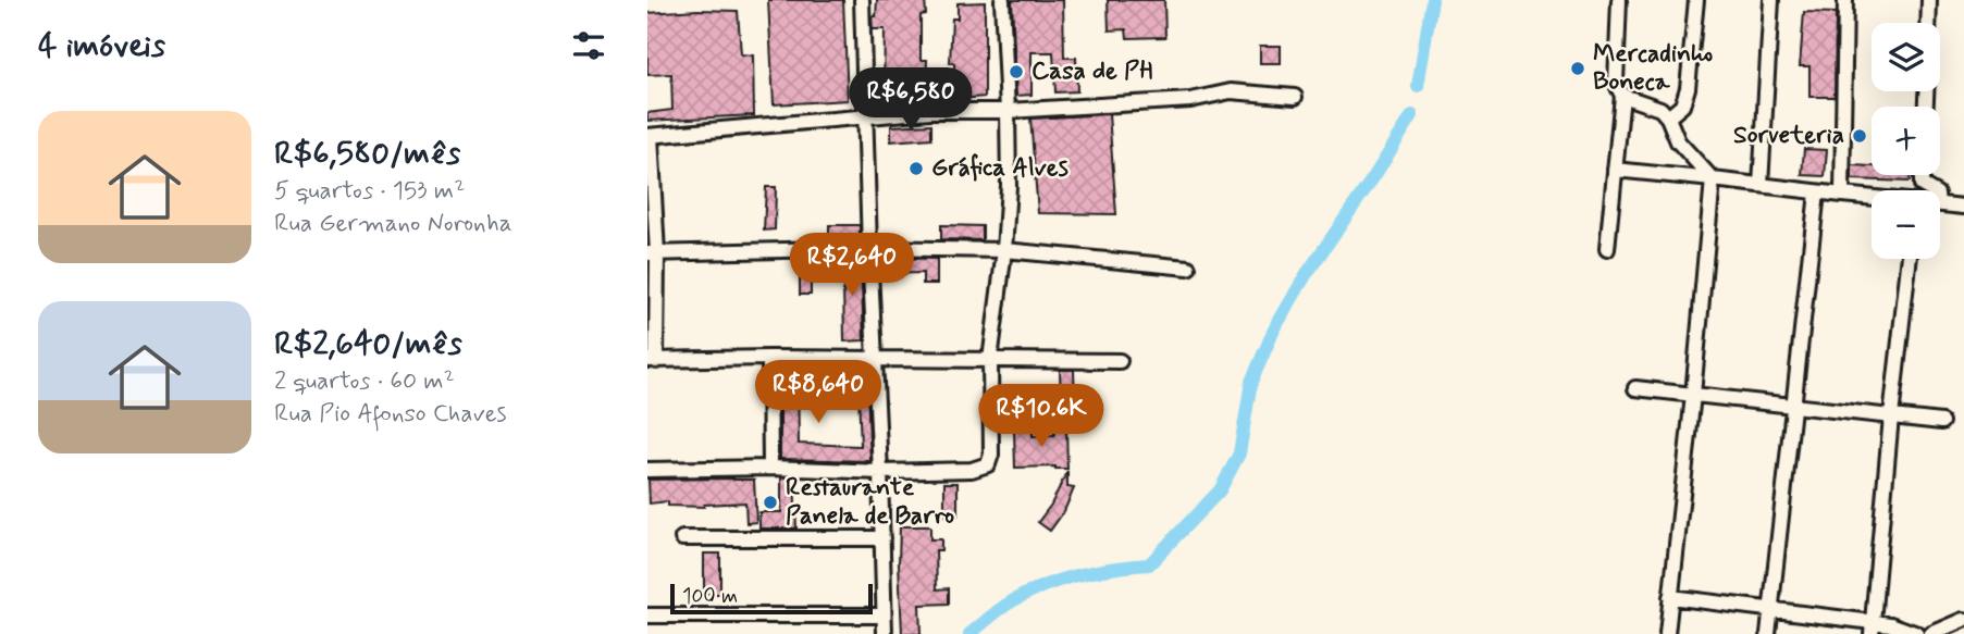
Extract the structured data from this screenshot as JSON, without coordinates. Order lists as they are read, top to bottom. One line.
{"places":["Mercadinho Boneca","Casa de PH","Sorveteria","Gráfica Alves","Restaurante Panela de Barro"],"scale_bar":"100 m","page":{"heading":"4 imóveis","map_buttons":["+","−"],"price":["R$6,580","R$2,640","R$8,640","R$10.6K"],"list":[{"name":"R$6,580/mês","note":"5 quartos · 153 m² · Rua Germano Noronha"},{"name":"R$2,640/mês","note":"2 quartos · 60 m² · Rua Pio Afonso Chaves"}],"scale":"100 m"}}
